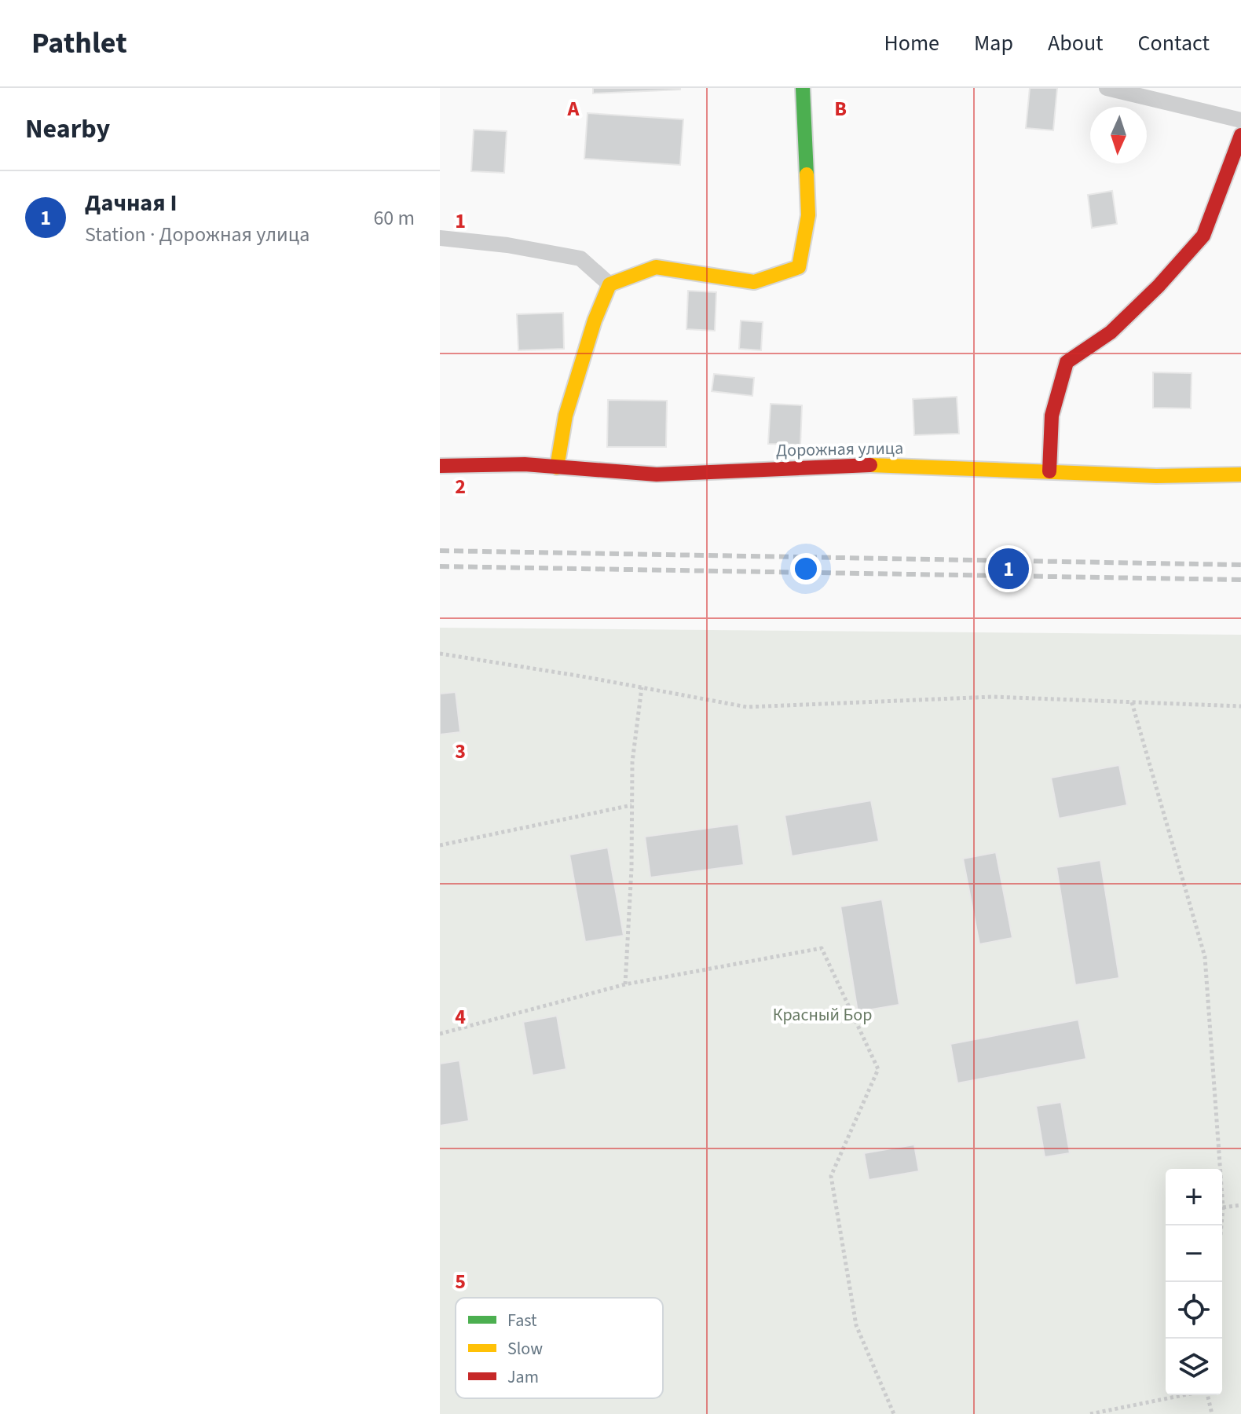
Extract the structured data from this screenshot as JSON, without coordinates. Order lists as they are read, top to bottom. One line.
{"streets":{"street":["Дорожная улица"]},"parks":["Красный Бор"],"legend":["Fast","Slow","Jam"],"north":"bottom","page":{"header":"Pathlet","nav":["Home","Map","About","Contact"],"heading":"Nearby","list":[{"mark":"1","name":"Дачная I","note":"Station · Дорожная улица","value":"60 m"}],"pins":"1","map_buttons":["+","−"]},"grid":{"columns":["A","B"],"rows":["1","2","3","4","5"]}}
